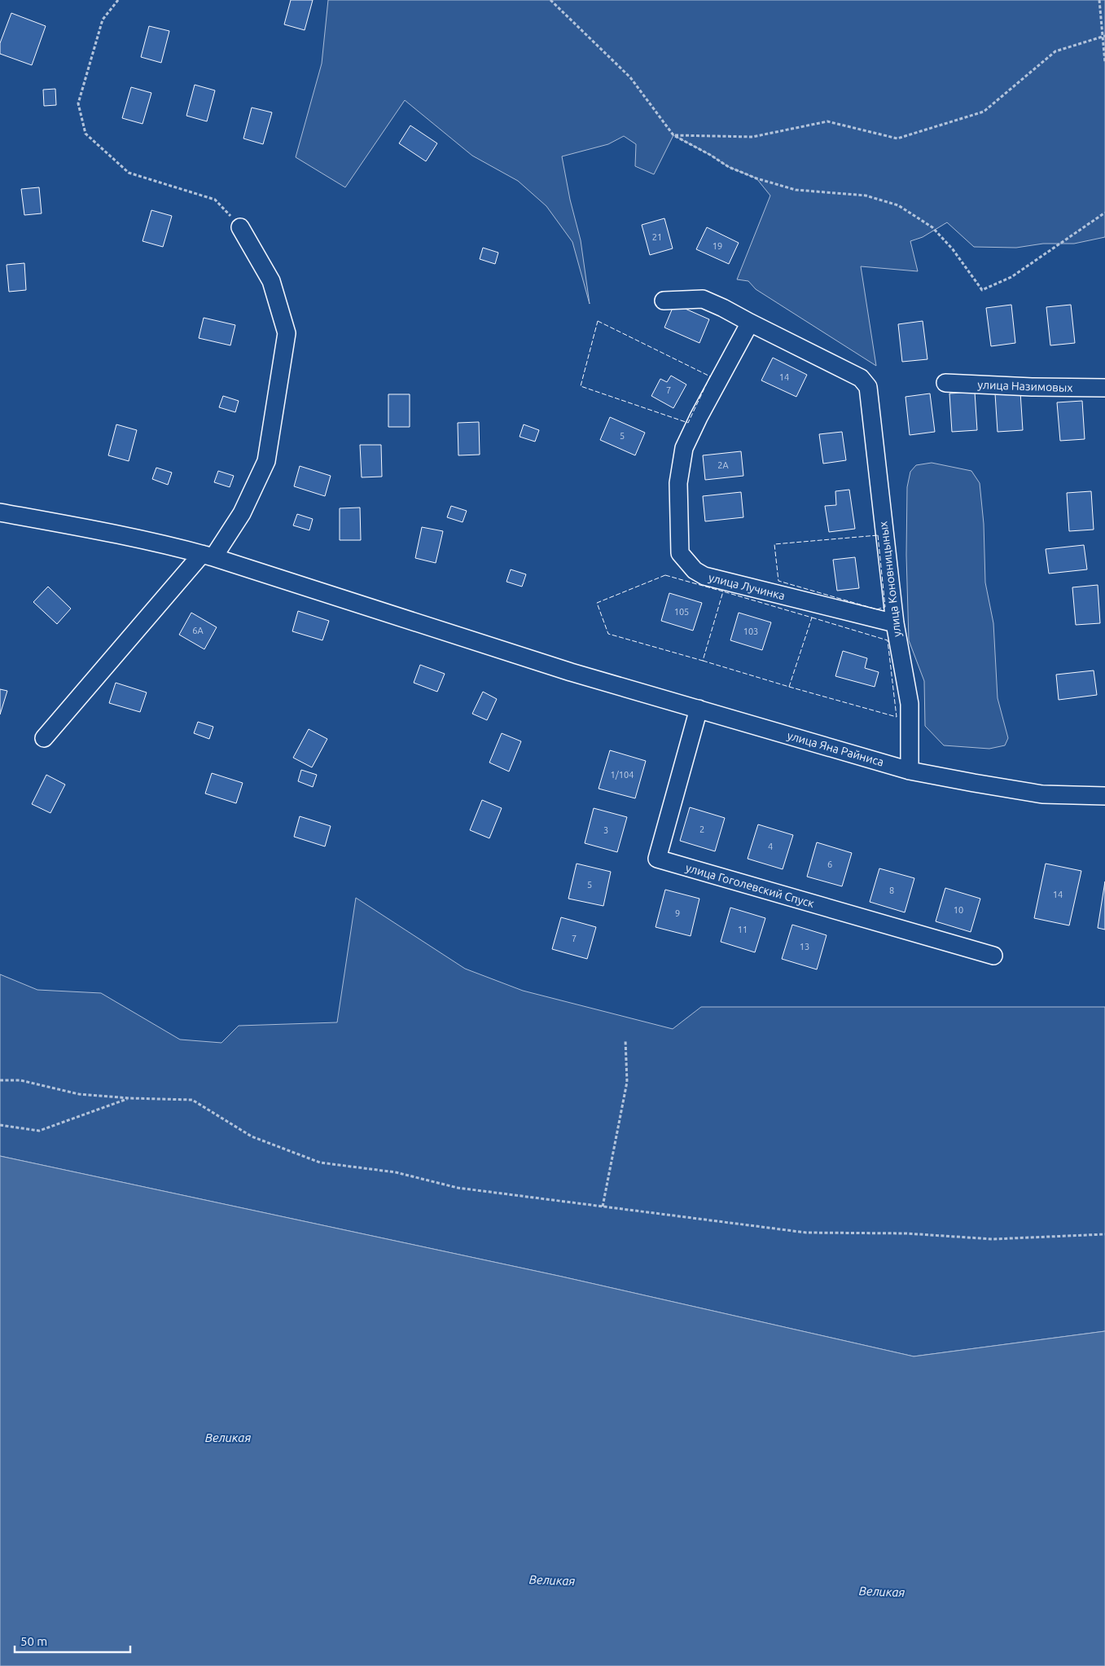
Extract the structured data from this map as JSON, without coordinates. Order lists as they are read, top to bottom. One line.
{"streets":{"street":["улица Назимовых","улица Коновницыных","улица Лучинка","улица Яна Райниса","улица Гоголевский Спуск"]},"crossings":[["улица Коновницыных","улица Лучинка"],["улица Коновницыных","улица Яна Райниса"],["улица Яна Райниса","улица Гоголевский Спуск"]],"water":["Великая"],"house_numbers":["21","19","14","7","5","2А","105","6А","103","1/104","2","3","4","6","5","8","14","10","9","11","7","13"],"scale_bar":"50 m"}
